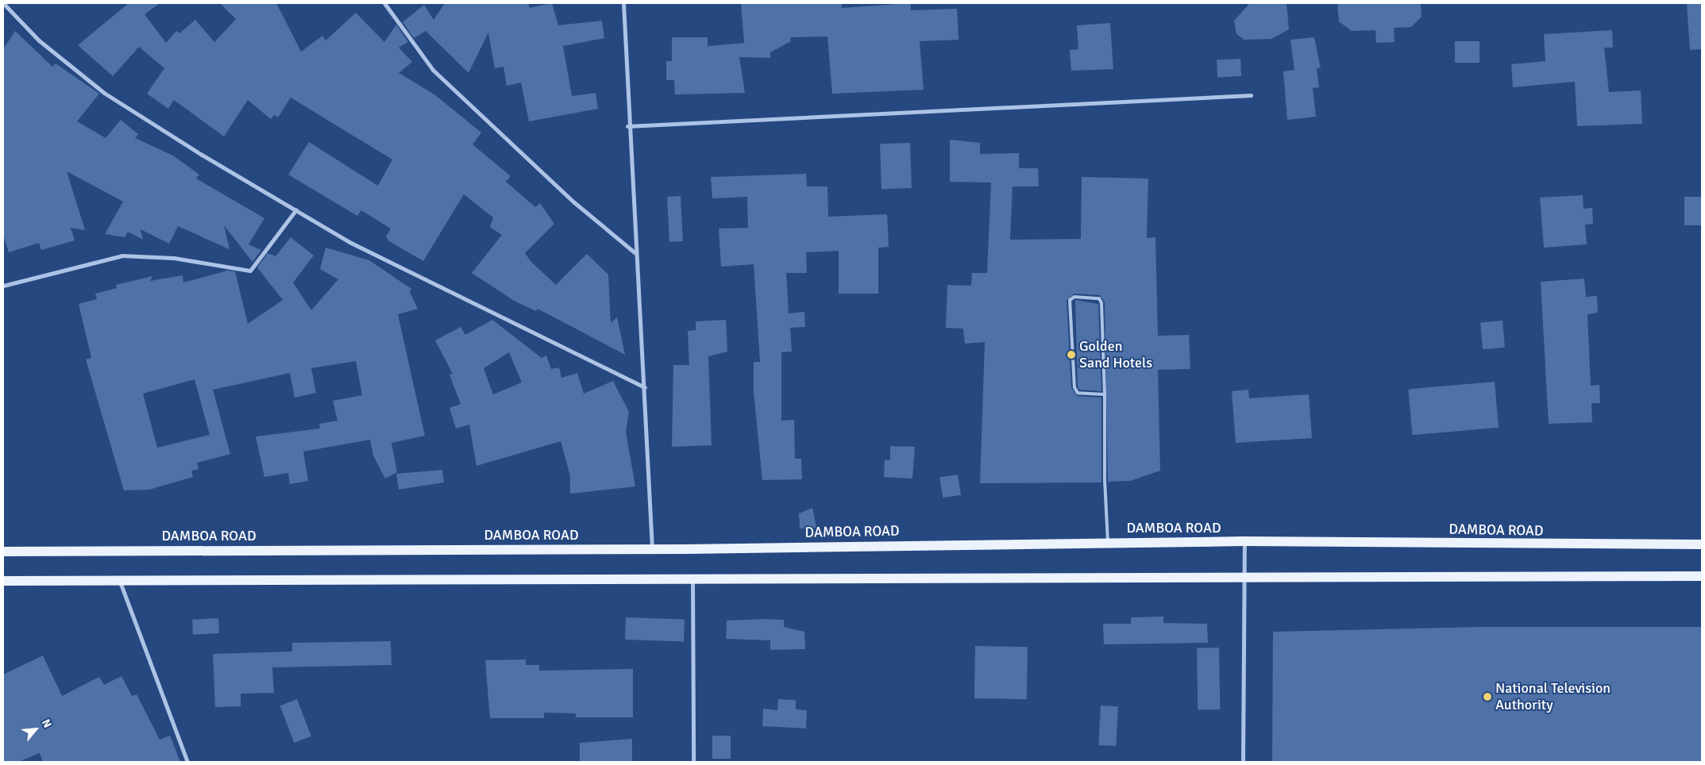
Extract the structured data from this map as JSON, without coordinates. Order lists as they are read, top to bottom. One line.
{"streets":{"main road":["DAMBOA ROAD"]},"places":["Golden Sand Hotels","National Television Authority"],"north":"top right"}
